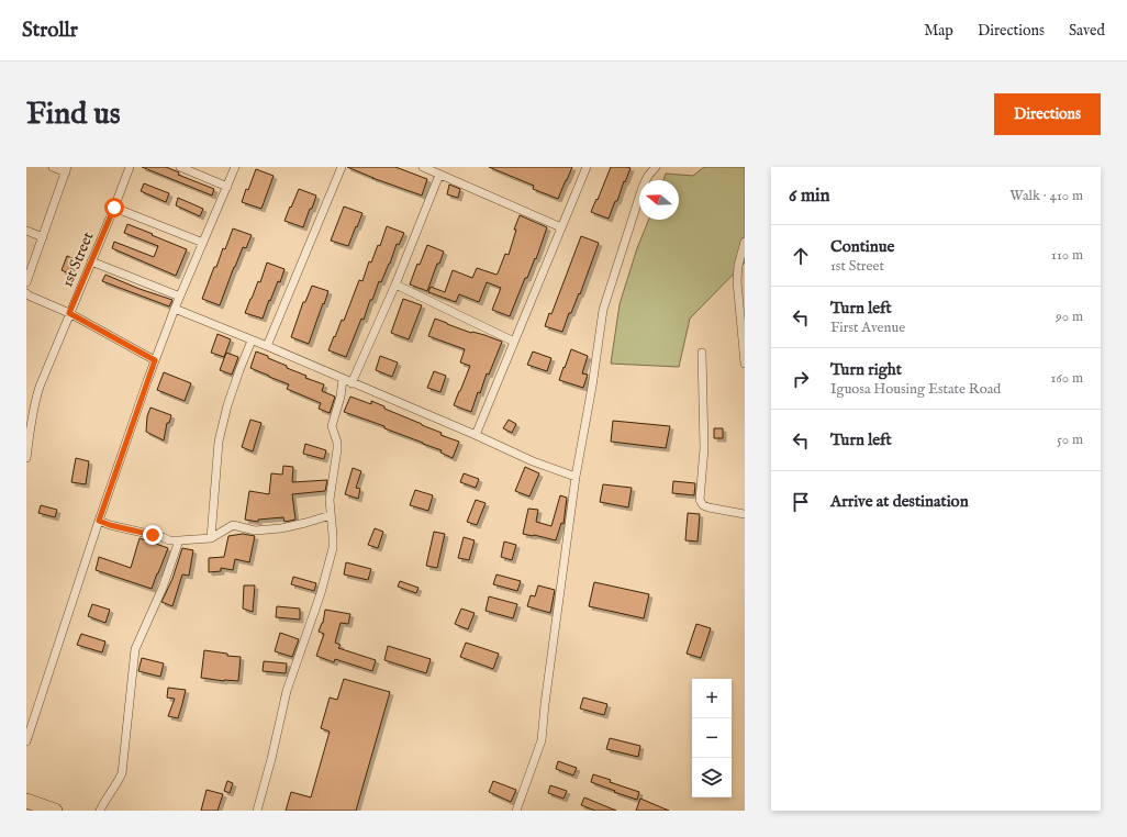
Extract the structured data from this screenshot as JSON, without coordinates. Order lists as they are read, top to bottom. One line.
{"streets":{"street":["1st Street"]},"north":"left","page":{"header":"Strollr","nav":["Map","Directions","Saved"],"buttons":"Directions","title":"Find us","heading":["6 min","Walk · 410 m"],"list":[["Continue","1st Street","110 m"],["Turn left","First Avenue","90 m"],["Turn right","Iguosa Housing Estate Road","160 m"],["Turn left","50 m"],"Arrive at destination"],"map_buttons":["+","−"]}}
